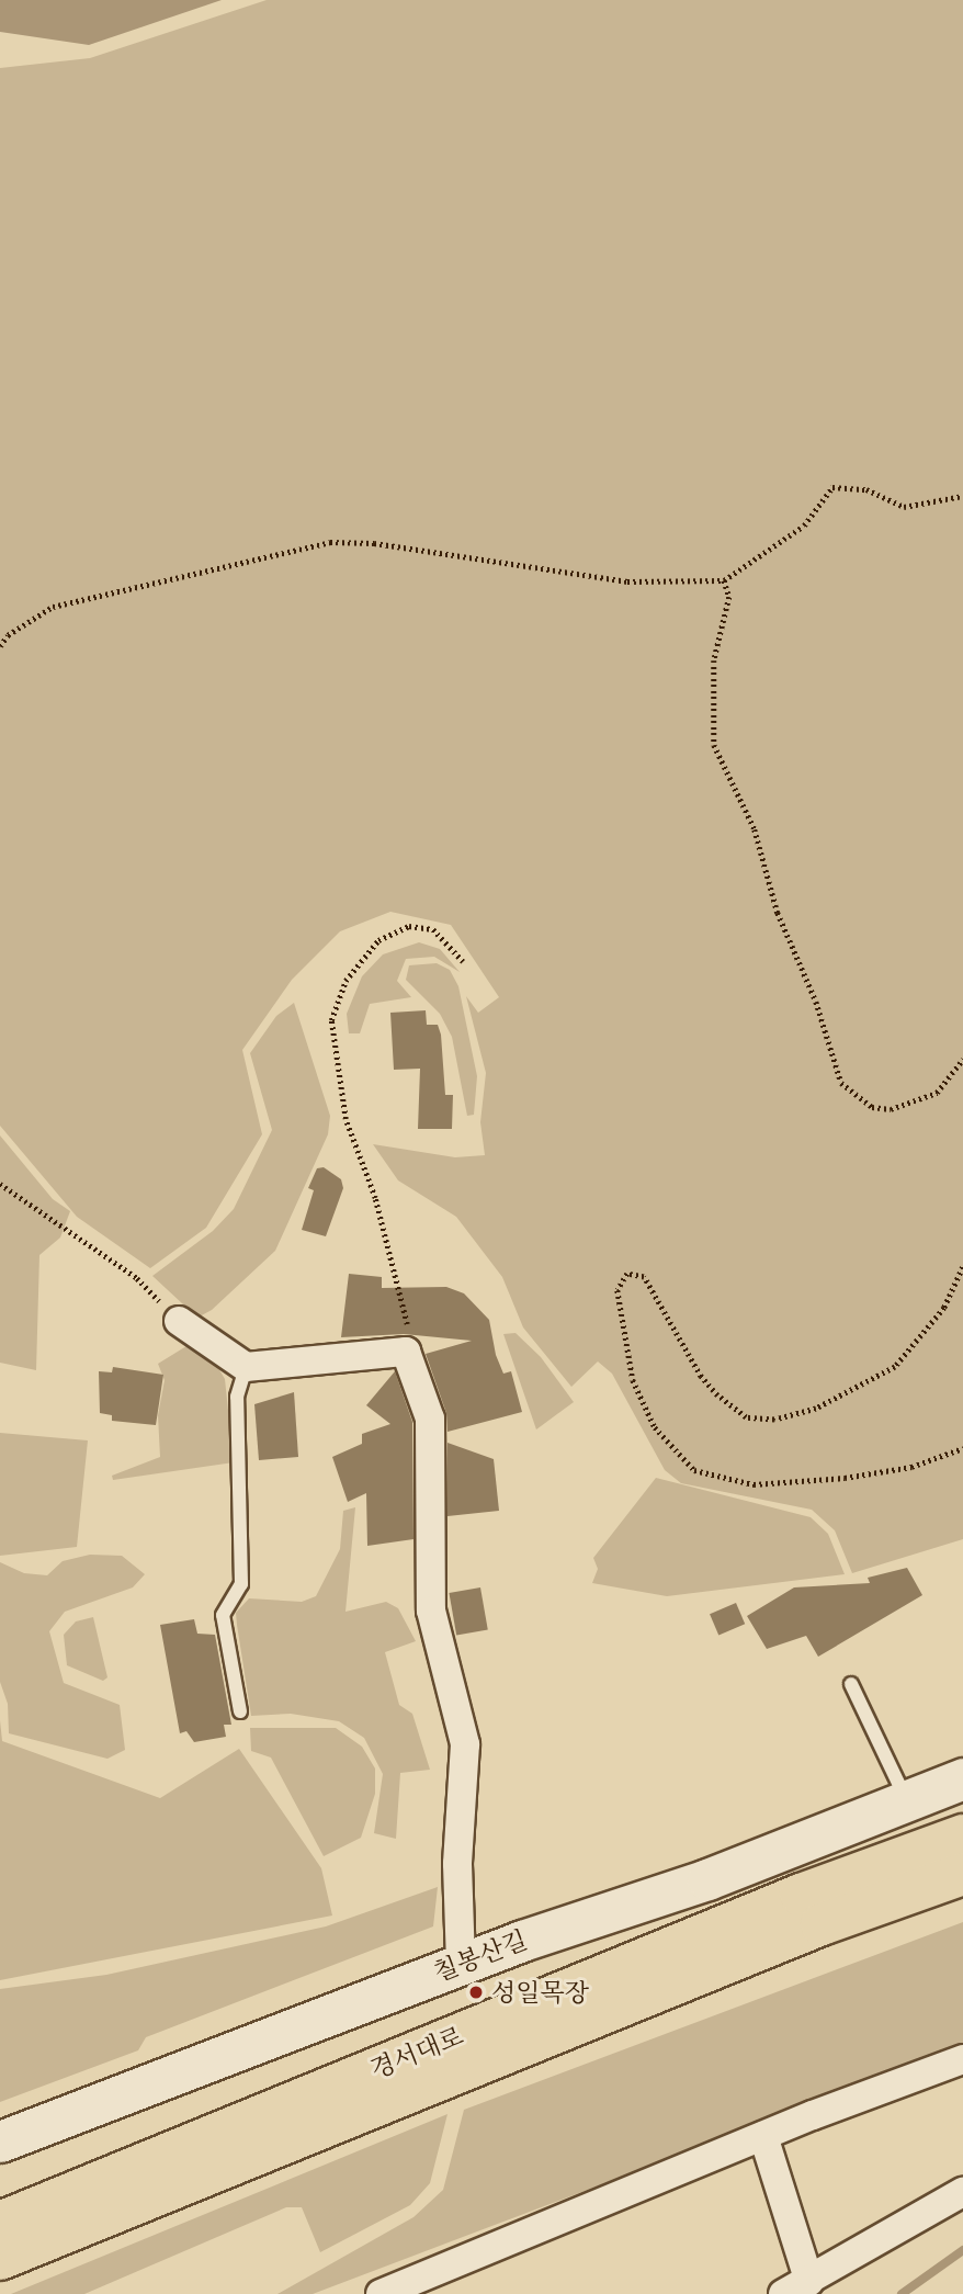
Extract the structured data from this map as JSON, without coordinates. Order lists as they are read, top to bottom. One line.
{"streets":{"main road":["경서대로"],"street":["칠봉산길"]},"places":["성일목장"]}
